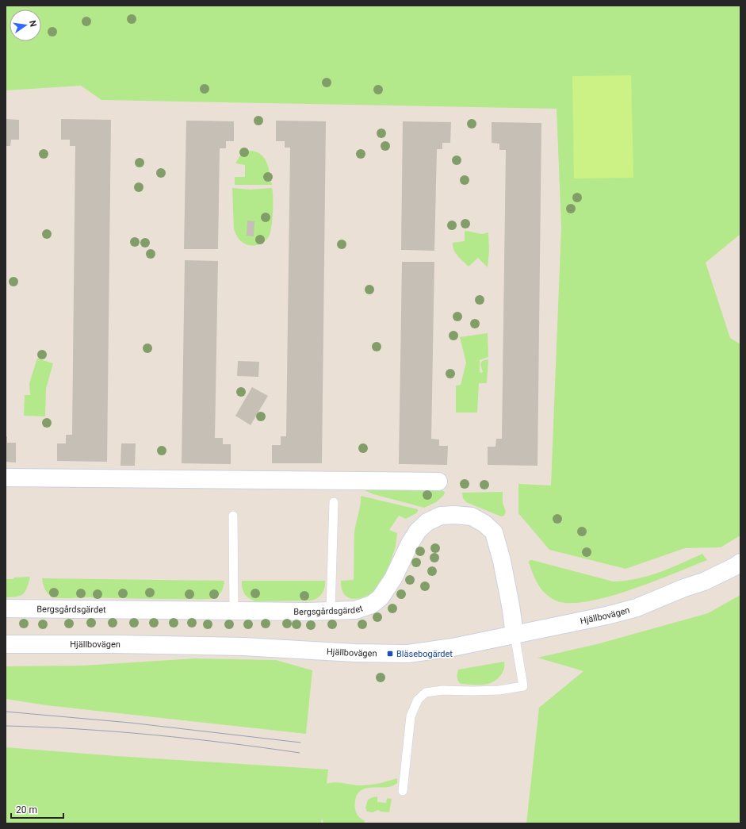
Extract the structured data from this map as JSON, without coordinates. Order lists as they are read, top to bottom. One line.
{"streets":{"street":["Bergsgårdsgärdet","Hjällbovägen"]},"crossings":[["Bergsgårdsgärdet","Hjällbovägen"]],"places":{"transit":["Bläsebogärdet"]},"scale_bar":"20 m","north":"right"}
